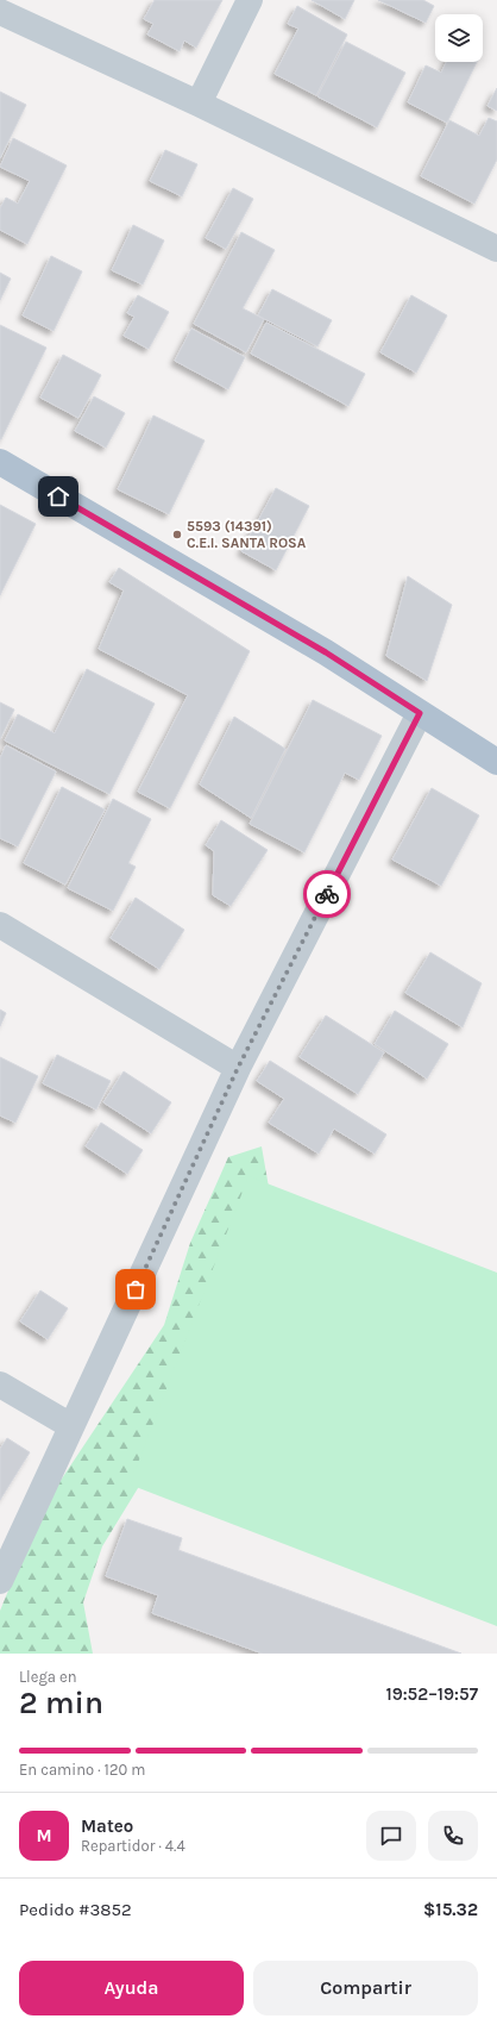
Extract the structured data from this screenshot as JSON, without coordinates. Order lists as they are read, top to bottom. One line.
{"places":["5593 (14391) C.E.I. SANTA ROSA"],"page":{"heading":["2 min","Llega en","19:52–19:57"],"panel":["Mateo","Repartidor · 4.4","Pedido #3852","$15.32"],"bar":"En camino · 120 m","round":"M","buttons":["Ayuda","Compartir"]}}
